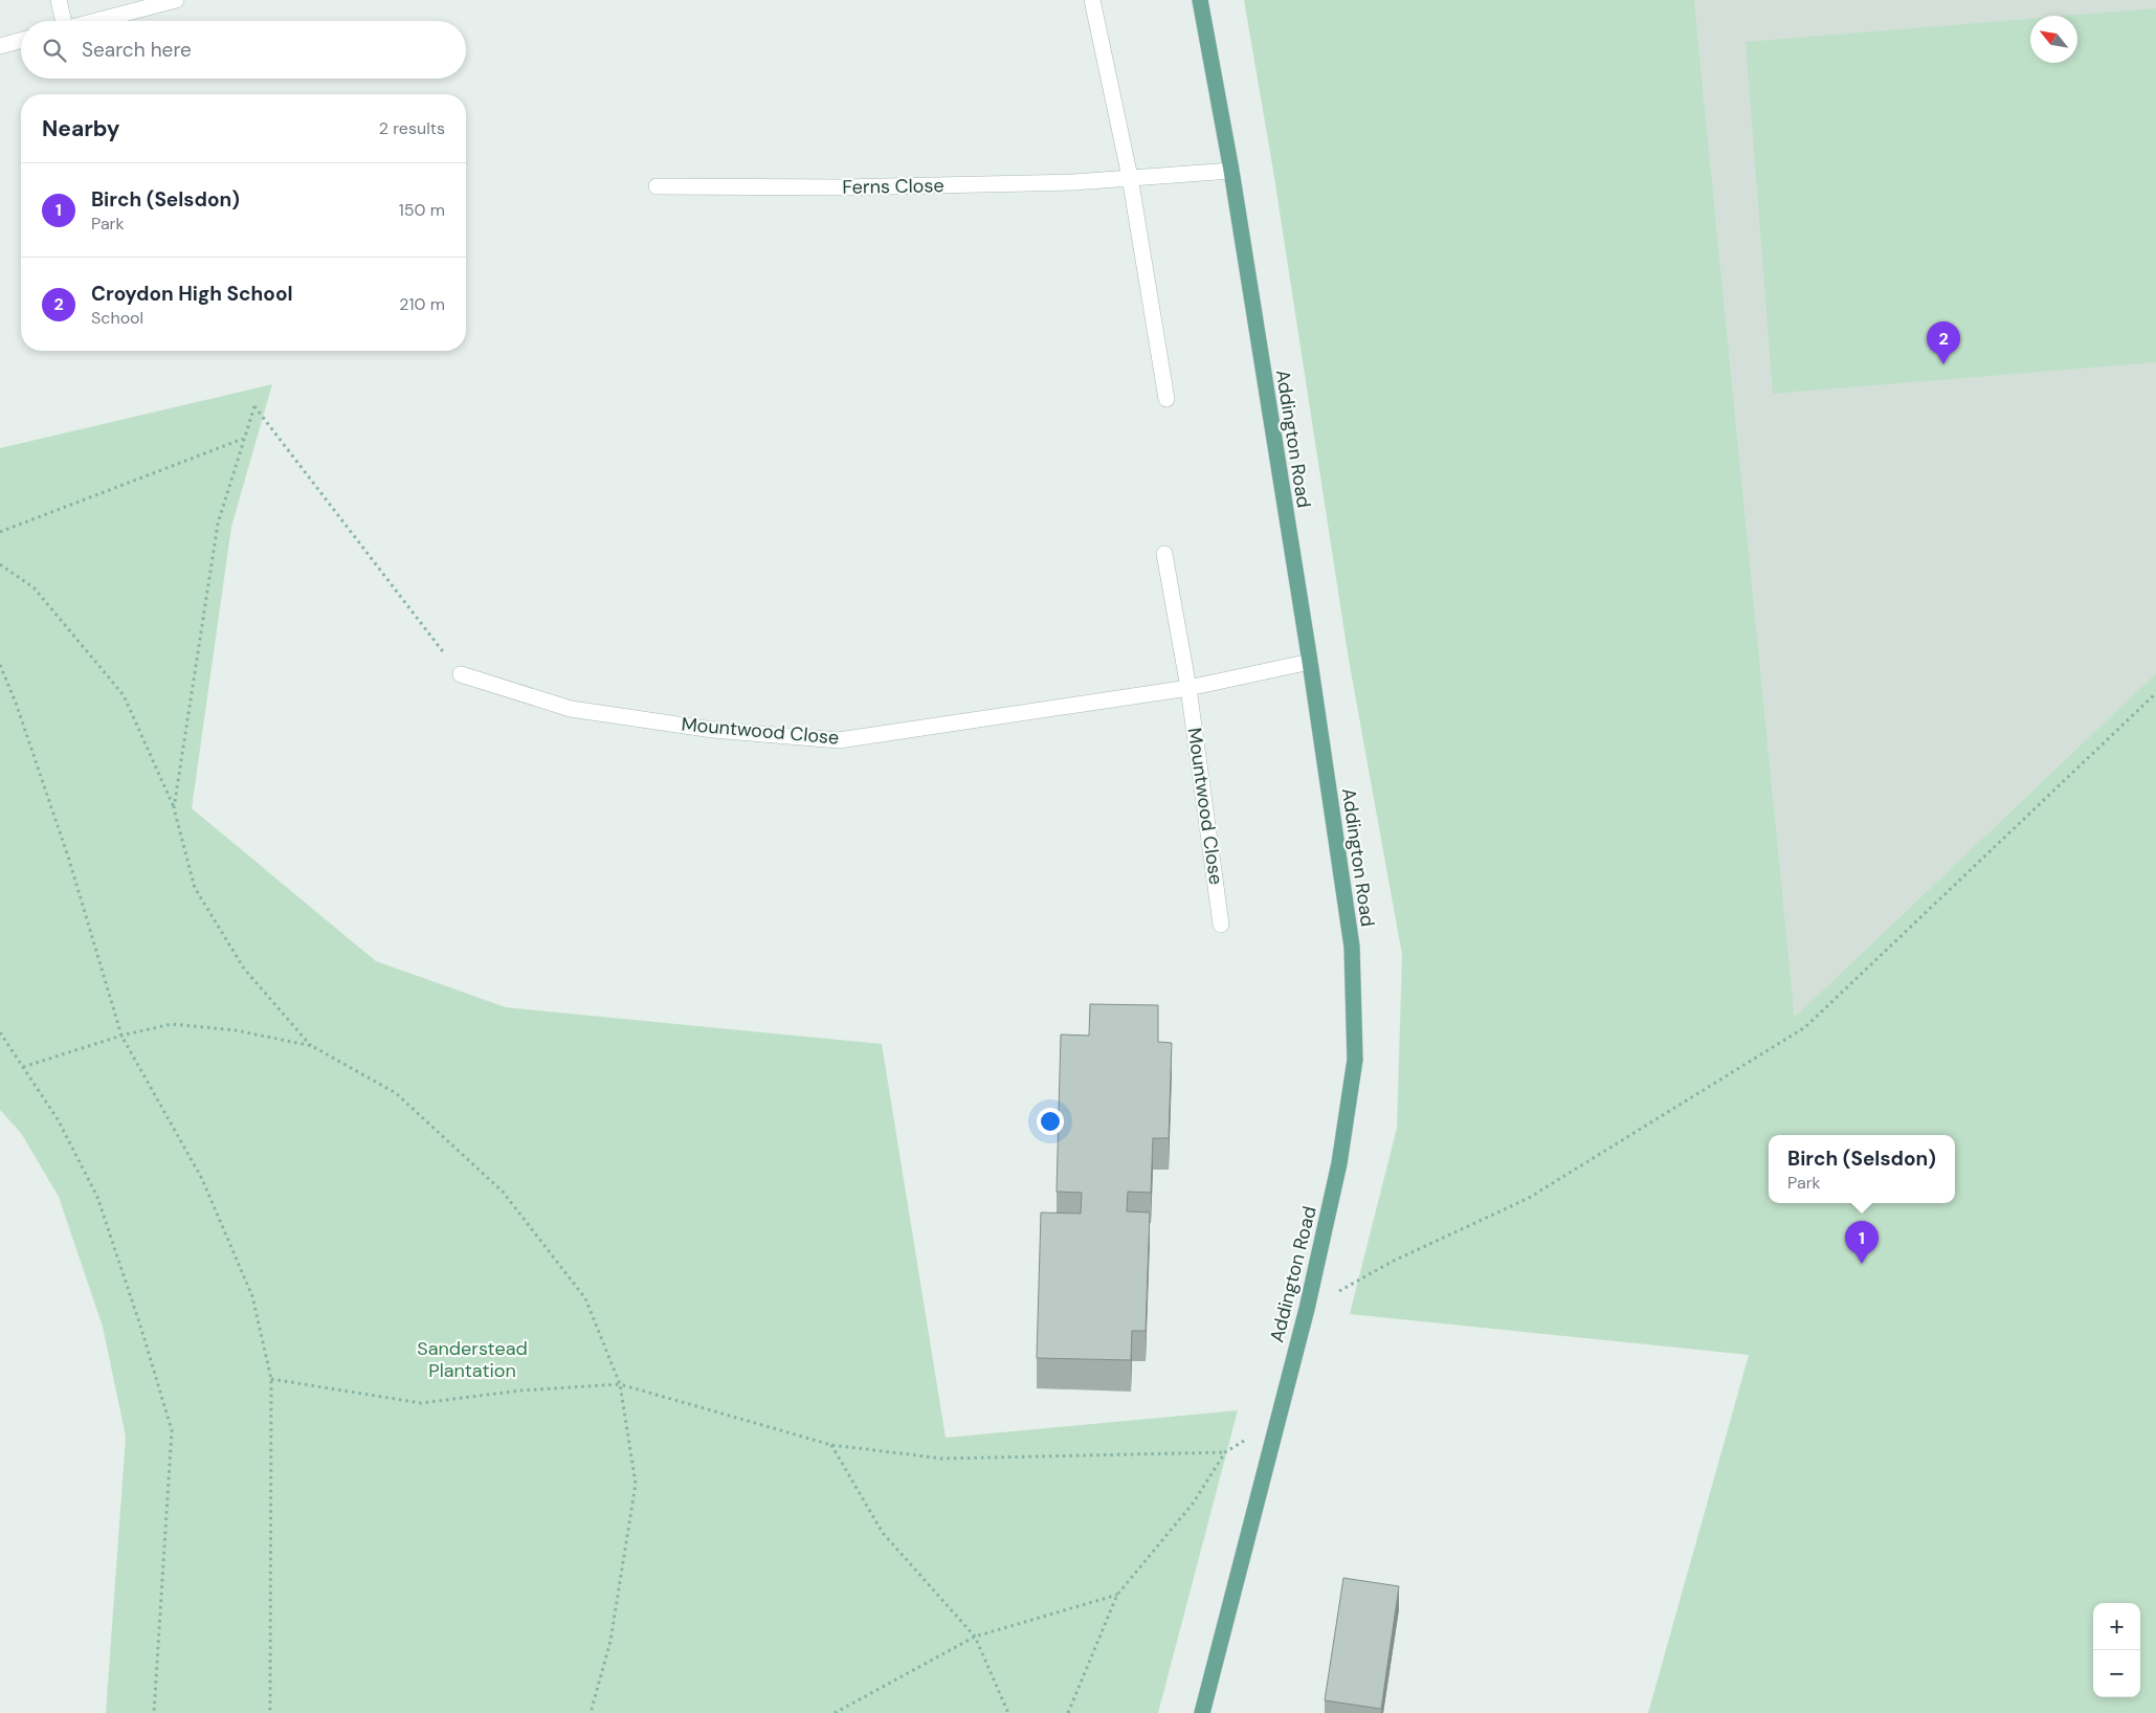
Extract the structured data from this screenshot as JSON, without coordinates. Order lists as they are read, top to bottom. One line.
{"streets":{"main road":["Addington Road"],"street":["Ferns Close","Mountwood Close"]},"crossings":[["Ferns Close","Addington Road"],["Addington Road","Mountwood Close"]],"parks":["Sanderstead Plantation"],"north":"top left","page":{"search":"Search here","heading":["Nearby","2 results"],"list":[{"mark":"1","name":"Birch (Selsdon)","note":"Park","value":"150 m"},{"mark":"2","name":"Croydon High School","note":"School","value":"210 m"}],"pins":["2","1"],"popup":["Birch (Selsdon)","Park"],"map_buttons":["+","−"]}}
